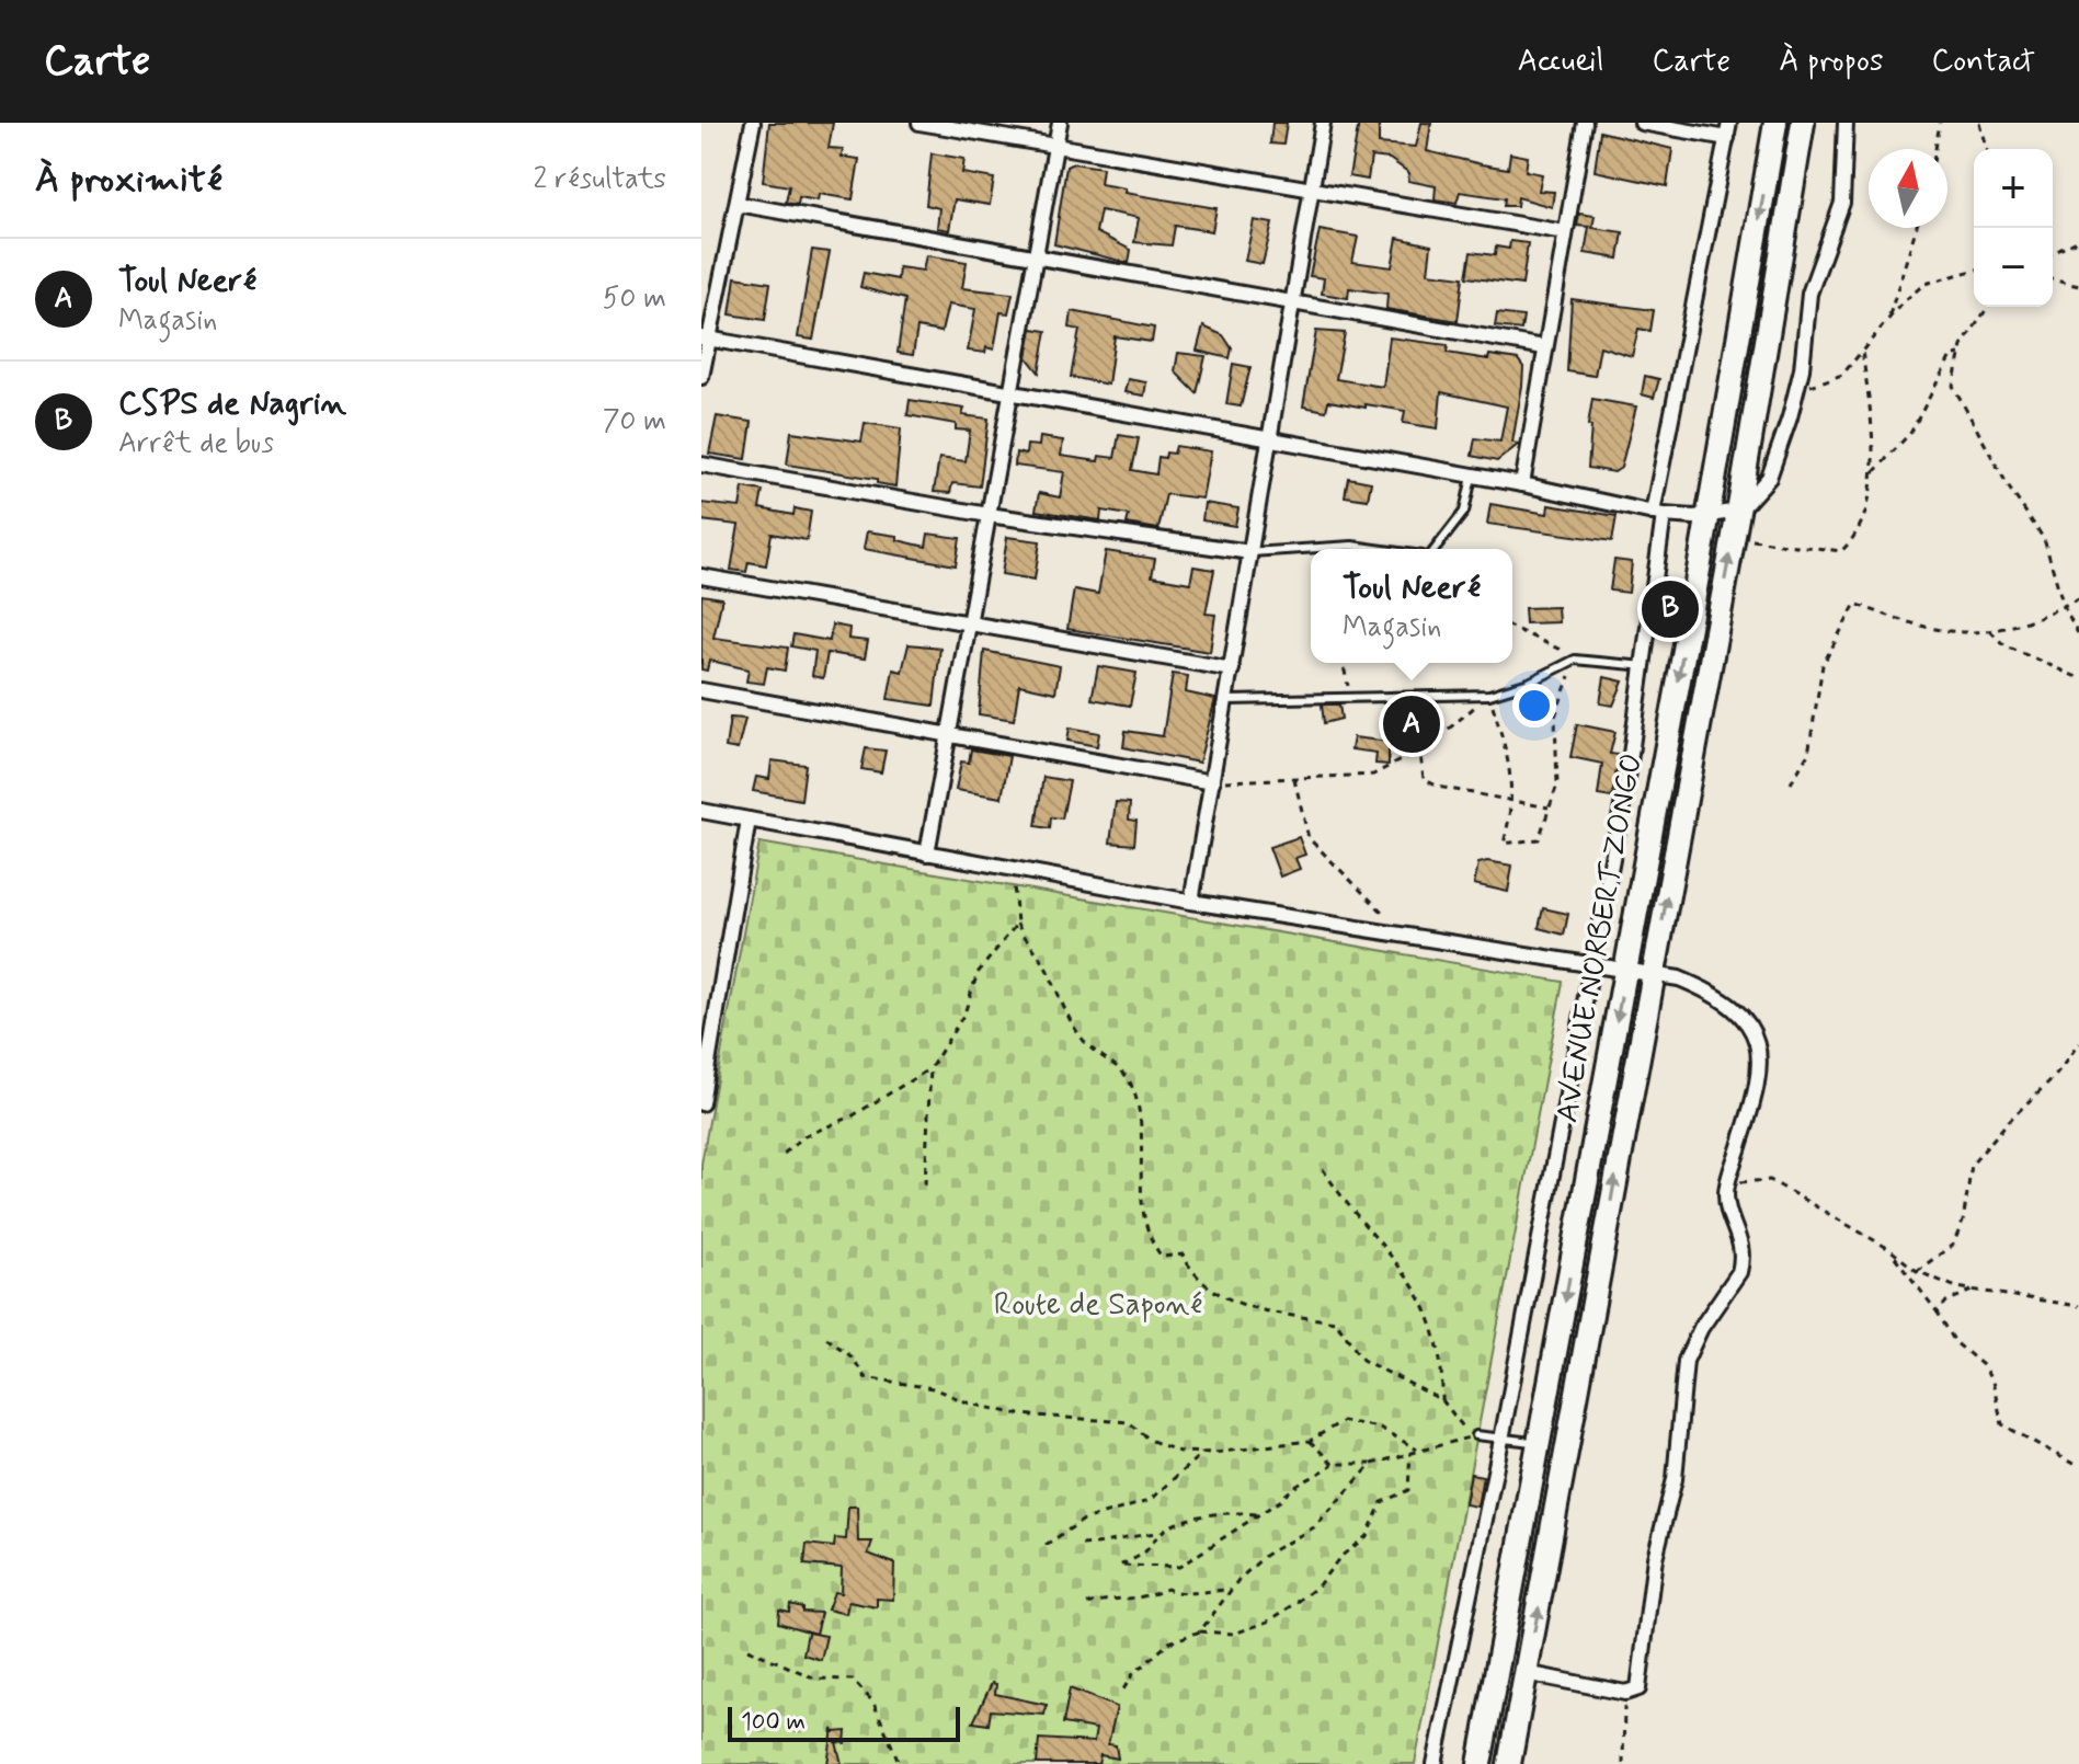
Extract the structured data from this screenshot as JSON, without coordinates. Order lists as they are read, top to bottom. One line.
{"streets":{"main road":["AVENUE NORBERT ZONGO"]},"parks":["Route de Saponé"],"scale_bar":"100 m","north":"top","page":{"header":"Carte","nav":["Accueil","Carte","À propos","Contact"],"heading":["À proximité","2 résultats"],"map_buttons":["+","−"],"list":[{"mark":"A","name":"Toul Neeré","note":"Magasin","value":"50 m"},{"mark":"B","name":"CSPS de Nagrin","note":"Arrêt de bus","value":"70 m"}],"popup":["Toul Neeré","Magasin"],"pins":["B","A"],"scale":"100 m"}}
